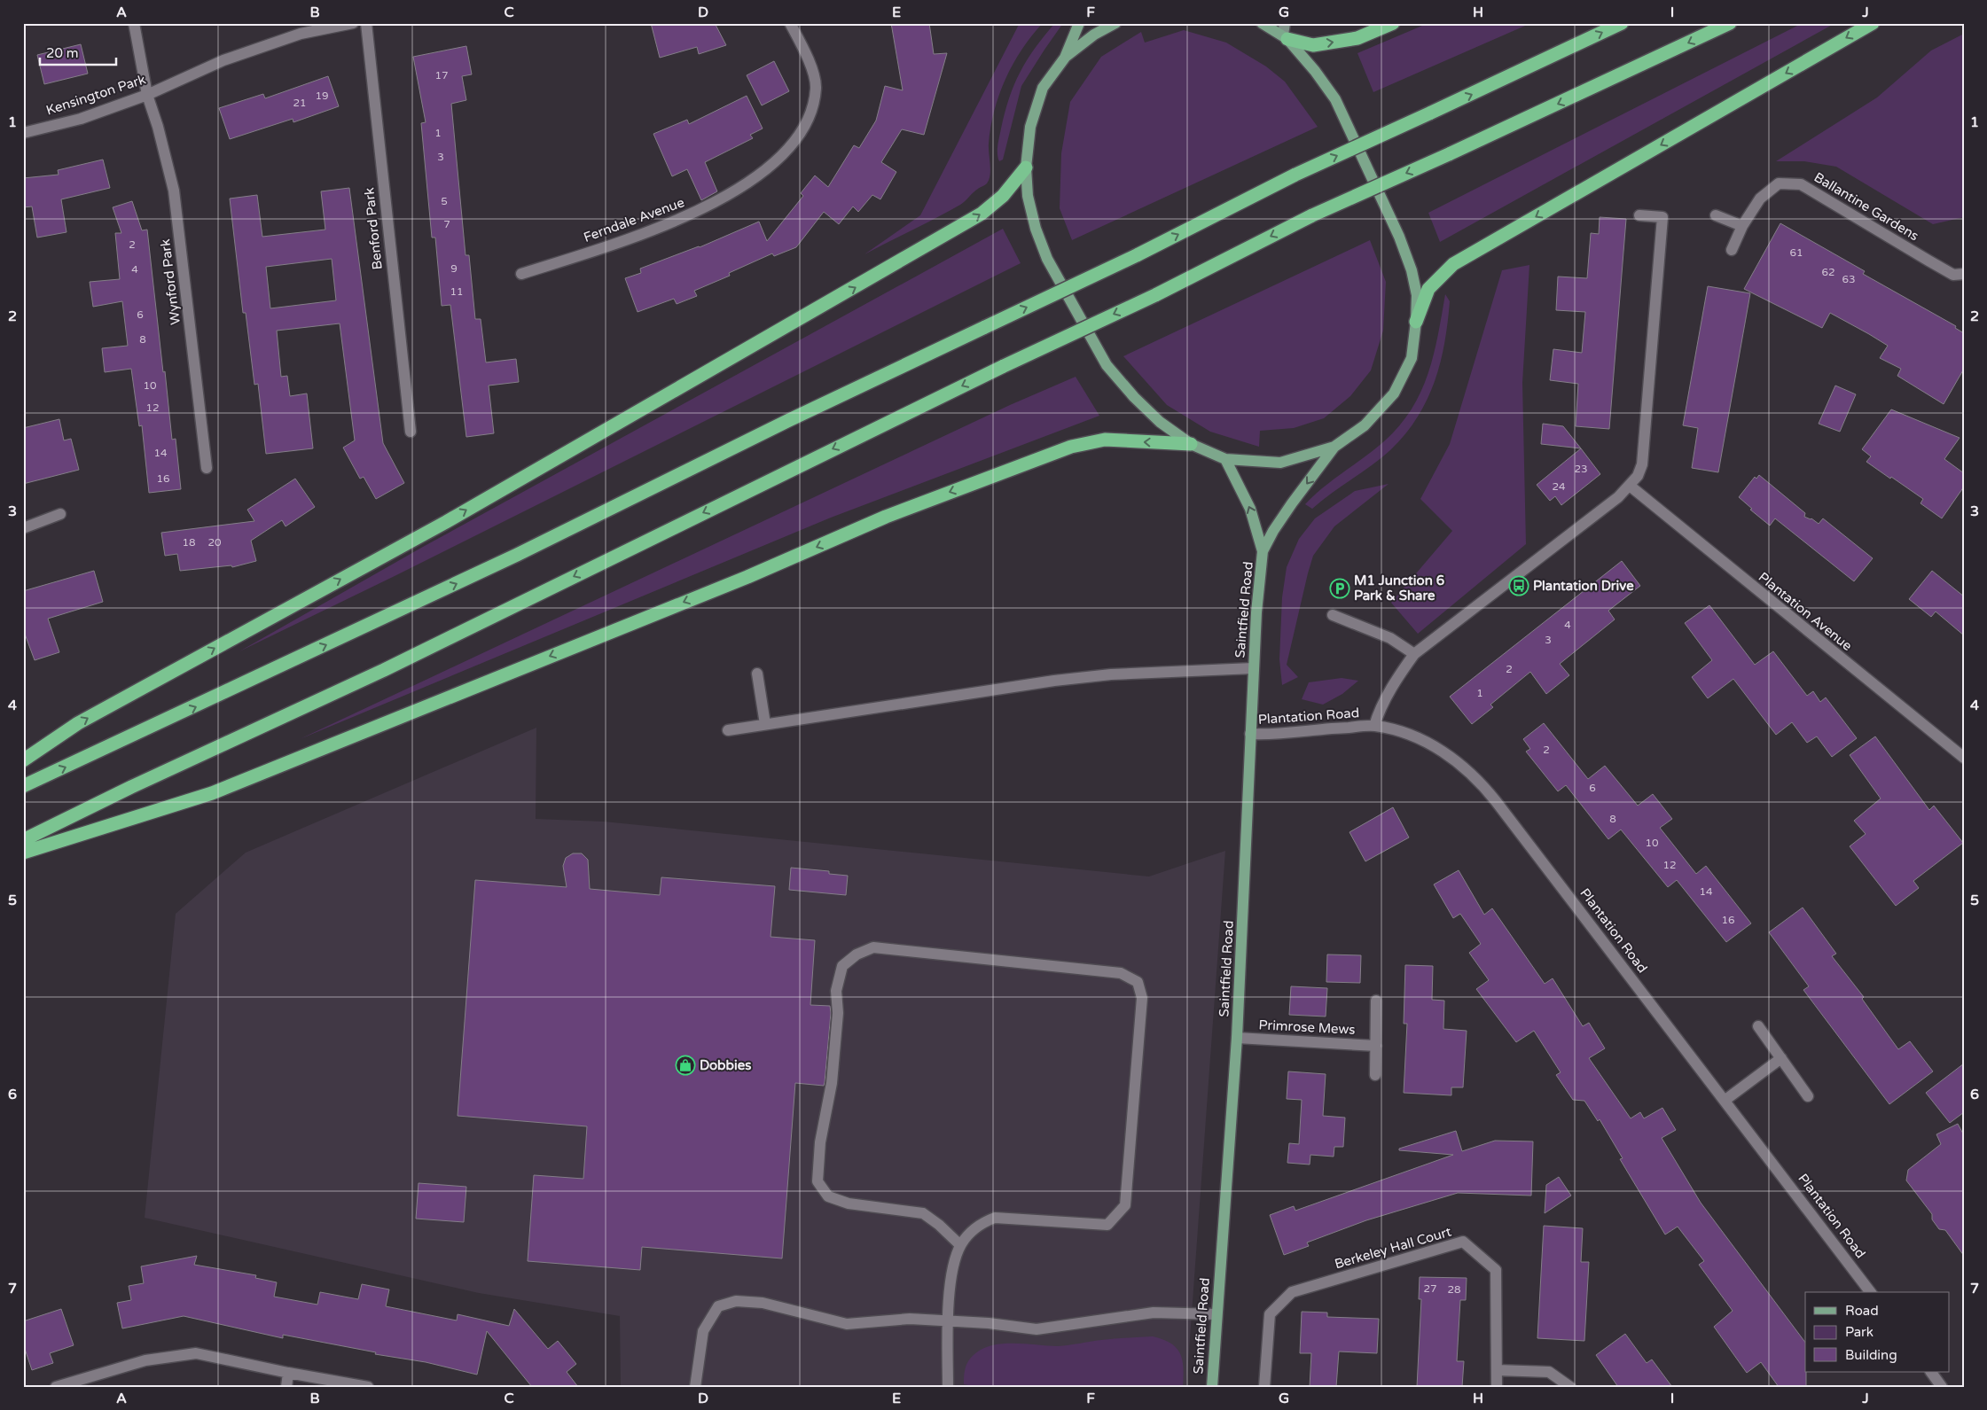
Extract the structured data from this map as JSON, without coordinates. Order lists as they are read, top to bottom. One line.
{"streets":{"main road":["Saintfield Road"],"street":["Kensington Park","Ballantine Gardens","Ferndale Avenue","Benford Park","Wynford Park","Plantation Avenue","Plantation Road","Primrose Mews","Berkeley Hall Court"]},"crossings":[["Kensington Park","Wynford Park"],["Saintfield Road","Plantation Road"],["Saintfield Road","Primrose Mews"]],"places":{"bus stop":["Plantation Drive"],"parking":["M1 Junction 6 Park & Share"],"shop":["Dobbies"]},"house_numbers":["17","19","21","1","3","5","7","2","61","9","4","62","63","11","6","8","10","12","14","23","16","24","18","20","4","3","2","1","2","6","8","10","12","14","16","27","28"],"legend":["Road","Park","Building"],"scale_bar":"20 m","grid":{"columns":["A","B","C","D","E","F","G","H","I","J"],"rows":["1","2","3","4","5","6","7"]}}
